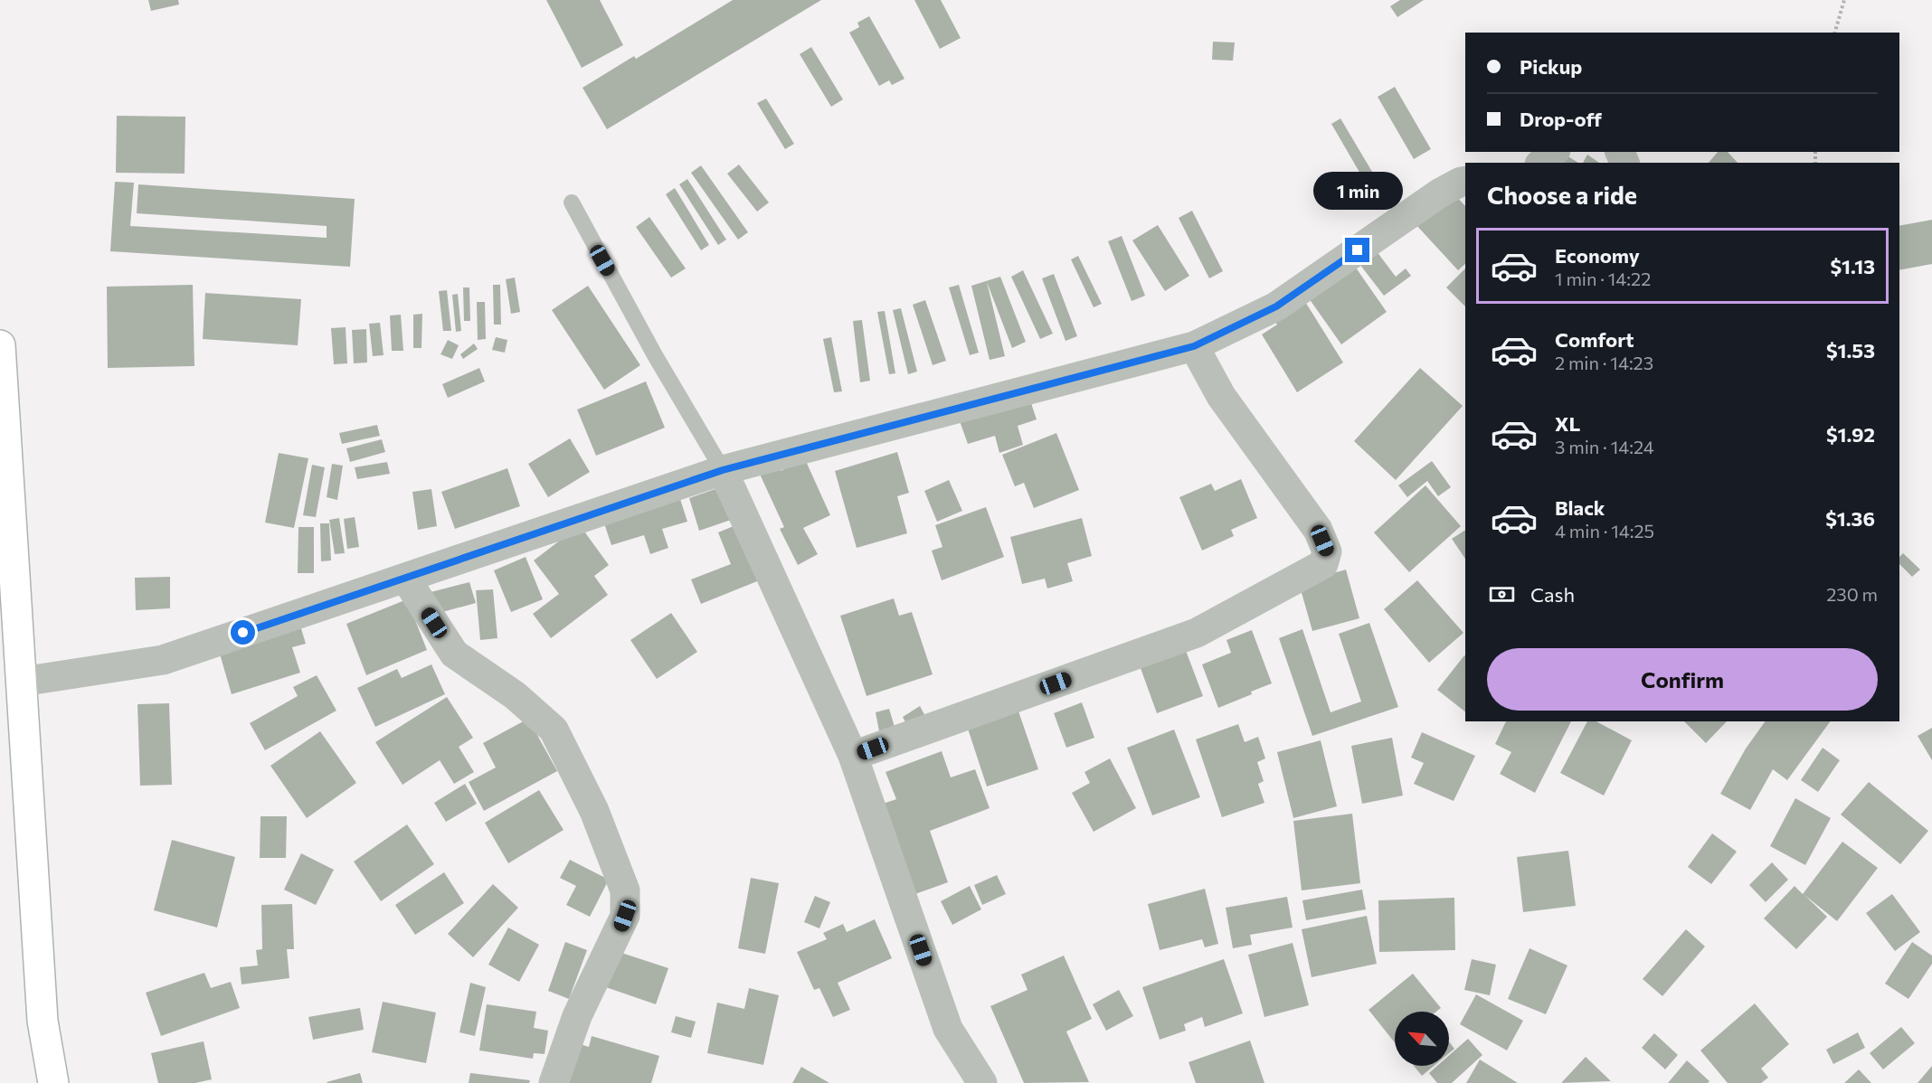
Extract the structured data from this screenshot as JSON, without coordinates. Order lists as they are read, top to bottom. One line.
{"north":"top left","page":{"banner":["Pickup","Drop-off"],"heading":"Choose a ride","bubble":"1 min","list":[{"name":"Economy","note":"1 min · 14:22","value":"$1.13"},{"name":"Comfort","note":"2 min · 14:23","value":"$1.53"},{"name":"XL","note":"3 min · 14:24","value":"$1.92"},{"name":"Black","note":"4 min · 14:25","value":"$1.36"}],"pay":["Cash","230 m"],"buttons":"Confirm"}}
